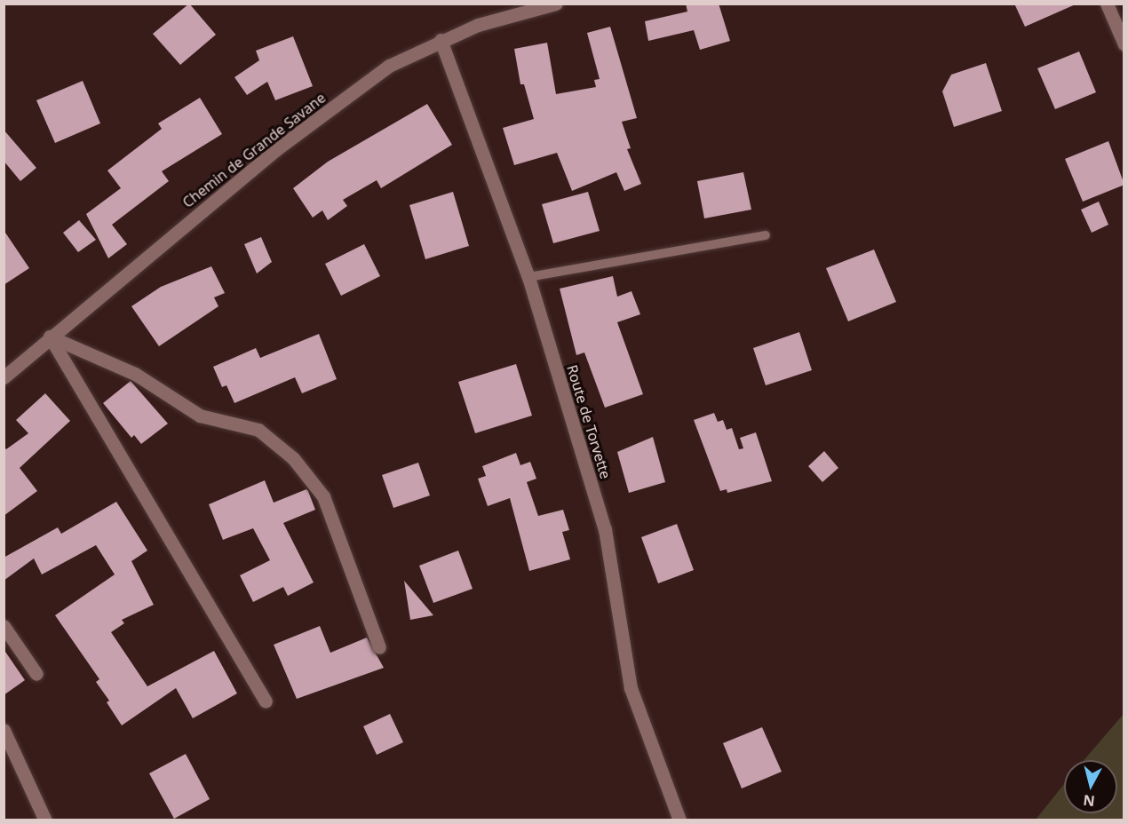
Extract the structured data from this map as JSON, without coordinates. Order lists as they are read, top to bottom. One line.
{"streets":{"street":["Chemin de Grande Savane","Route de Torvette"]},"crossings":[["Chemin de Grande Savane","Route de Torvette"]],"north":"bottom"}
